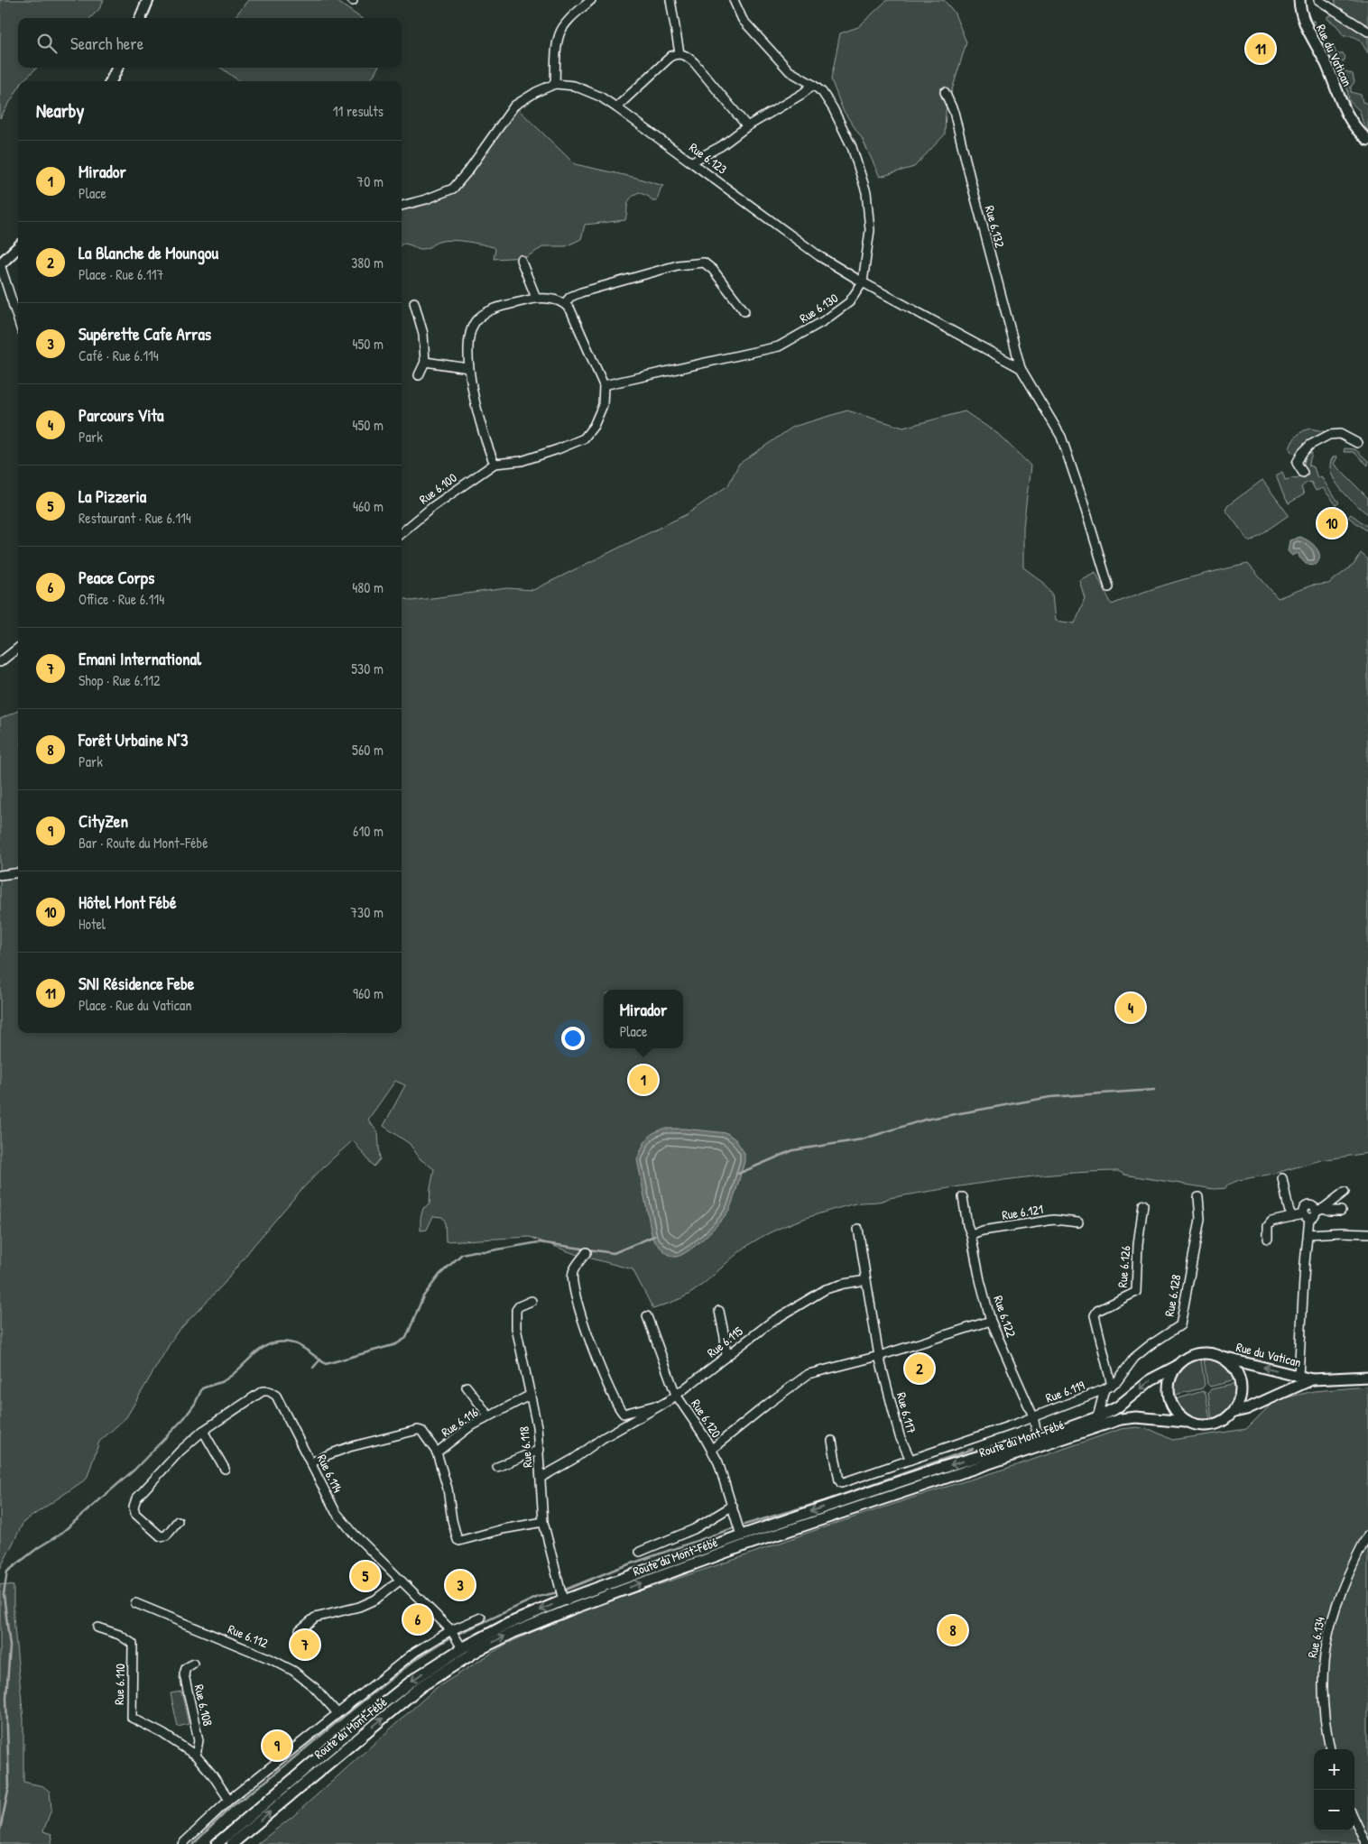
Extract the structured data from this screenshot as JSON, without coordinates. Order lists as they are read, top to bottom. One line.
{"streets":{"street":["Rue du Vatican","Rue 6.123","Rue 6.132","Rue 6.130","Rue 6.100","Rue 6.121","Rue 6.126","Rue 6.128","Rue 6.122","Rue 6.115","Rue 6.119","Rue 6.117","Rue 6.120","Rue 6.116","Route du Mont-Fébé","Rue 6.118","Rue 6.114","Rue 6.112","Rue 6.134","Rue 6.110","Rue 6.108"]},"crossings":[["Rue du Vatican","Route du Mont-Fébé"],["Rue 6.123","Rue 6.132"],["Rue 6.123","Rue 6.130"],["Rue 6.130","Rue 6.100"],["Rue 6.121","Rue 6.122"],["Rue 6.126","Rue 6.128"],["Rue 6.126","Rue 6.119"],["Rue 6.128","Rue 6.119"],["Rue 6.128","Route du Mont-Fébé"],["Rue 6.122","Rue 6.119"],["Rue 6.122","Route du Mont-Fébé"],["Rue 6.115","Rue 6.120"],["Rue 6.115","Rue 6.118"],["Rue 6.120","Route du Mont-Fébé"],["Rue 6.116","Rue 6.118"],["Route du Mont-Fébé","Rue 6.118"],["Route du Mont-Fébé","Rue 6.114"],["Rue 6.110","Rue 6.108"]],"page":{"search":"Search here","pins":["11","10","4","1","2","5","3","6","8","7","9"],"heading":["Nearby","11 results"],"list":[{"mark":"1","name":"Mirador","note":"Place","value":"70 m"},{"mark":"2","name":"La Blanche de Moungou","note":"Place · Rue 6.117","value":"380 m"},{"mark":"3","name":"Supérette Cafe Arras","note":"Café · Rue 6.114","value":"450 m"},{"mark":"4","name":"Parcours Vita","note":"Park","value":"450 m"},{"mark":"5","name":"La Pizzeria","note":"Restaurant · Rue 6.114","value":"460 m"},{"mark":"6","name":"Peace Corps","note":"Office · Rue 6.114","value":"480 m"},{"mark":"7","name":"Emani International","note":"Shop · Rue 6.112","value":"530 m"},{"mark":"8","name":"Forêt Urbaine N°3","note":"Park","value":"560 m"},{"mark":"9","name":"CityZen","note":"Bar · Route du Mont-Fébé","value":"610 m"},{"mark":"10","name":"Hôtel Mont Fébé","note":"Hotel","value":"730 m"},{"mark":"11","name":"SNI Résidence Febe","note":"Place · Rue du Vatican","value":"960 m"}],"popup":["Mirador","Place"],"map_buttons":["+","−"]}}
